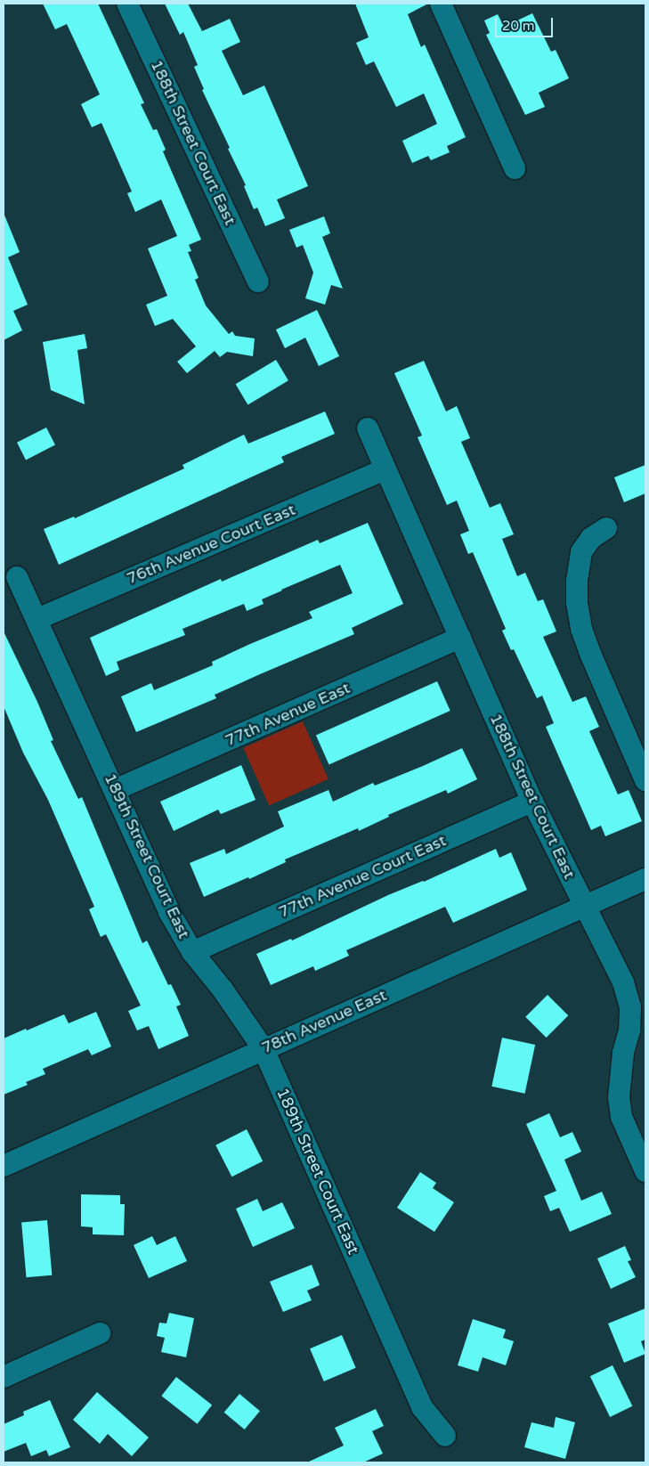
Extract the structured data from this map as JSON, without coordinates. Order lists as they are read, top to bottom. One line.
{"streets":{"street":["188th Street Court East","76th Avenue Court East","77th Avenue East","189th Street Court East","77th Avenue Court East","78th Avenue East"]},"crossings":[["188th Street Court East","76th Avenue Court East"],["188th Street Court East","77th Avenue East"],["188th Street Court East","77th Avenue Court East"],["188th Street Court East","78th Avenue East"],["76th Avenue Court East","189th Street Court East"],["77th Avenue East","189th Street Court East"],["189th Street Court East","77th Avenue Court East"],["189th Street Court East","78th Avenue East"]],"scale_bar":"20 m"}
